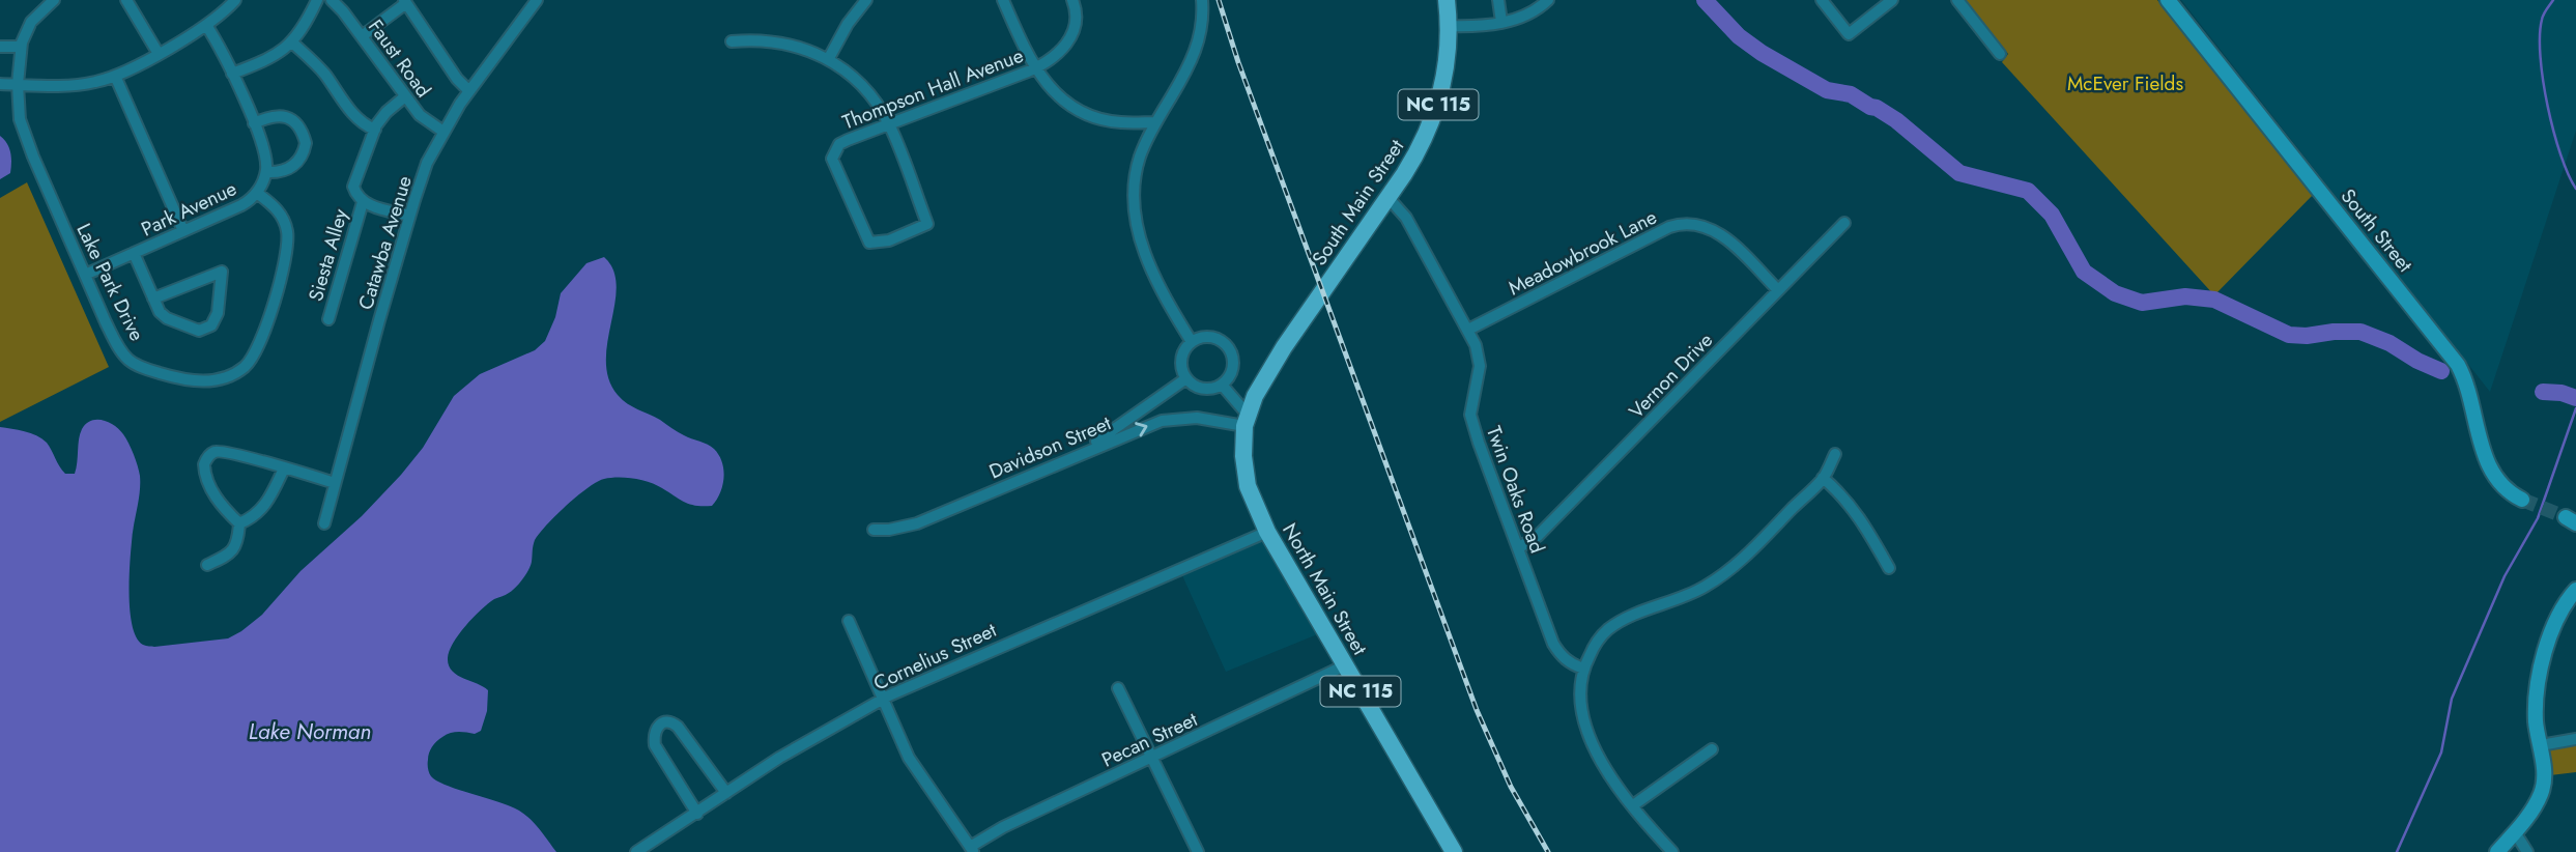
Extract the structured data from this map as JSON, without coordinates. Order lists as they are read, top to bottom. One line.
{"streets":{"main road":["NC 115","South Main Street","North Main Street"],"street":["Faust Road","Thompson Hall Avenue","Park Avenue","South Street","Catawba Avenue","Meadowbrook Lane","Siesta Alley","Lake Park Drive","Vernon Drive","Davidson Street","Twin Oaks Road","Cornelius Street","Pecan Street"]},"crossings":[["Faust Road","Catawba Avenue"],["South Main Street","Twin Oaks Road"],["South Main Street","North Main Street"],["Park Avenue","Lake Park Drive"],["Meadowbrook Lane","Vernon Drive"],["Meadowbrook Lane","Twin Oaks Road"],["Vernon Drive","Twin Oaks Road"],["Davidson Street","North Main Street"],["North Main Street","Cornelius Street"],["North Main Street","Pecan Street"]],"water":["Lake Norman"],"parks":["McEver Fields"]}
